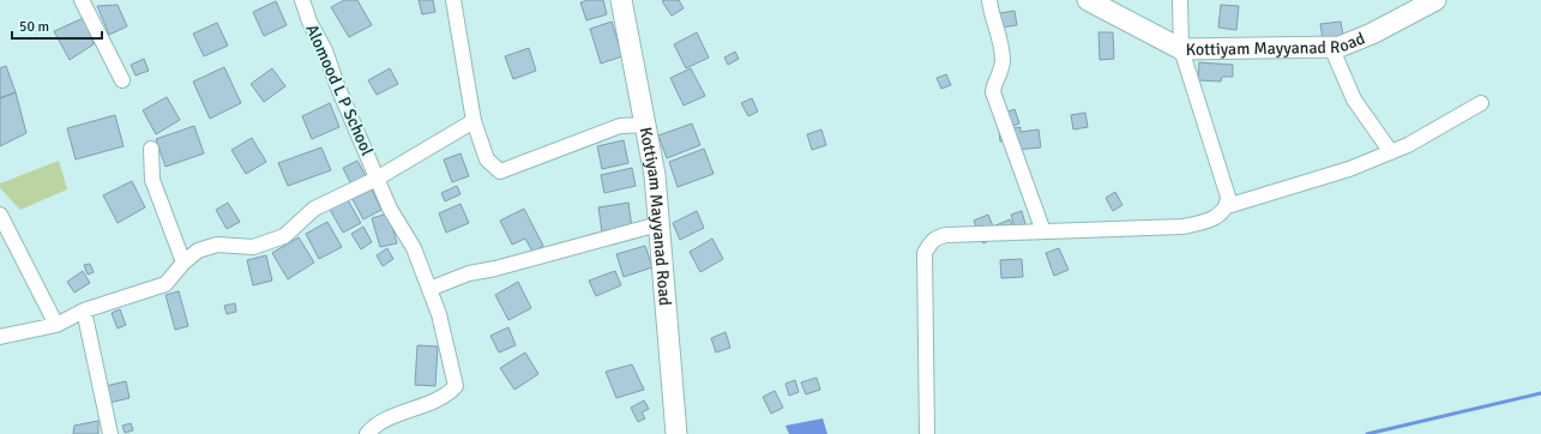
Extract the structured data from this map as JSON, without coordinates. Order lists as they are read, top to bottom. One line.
{"streets":{"street":["Kottiyam Mayyanad Road","Alomood L P School"]},"scale_bar":"50 m"}
